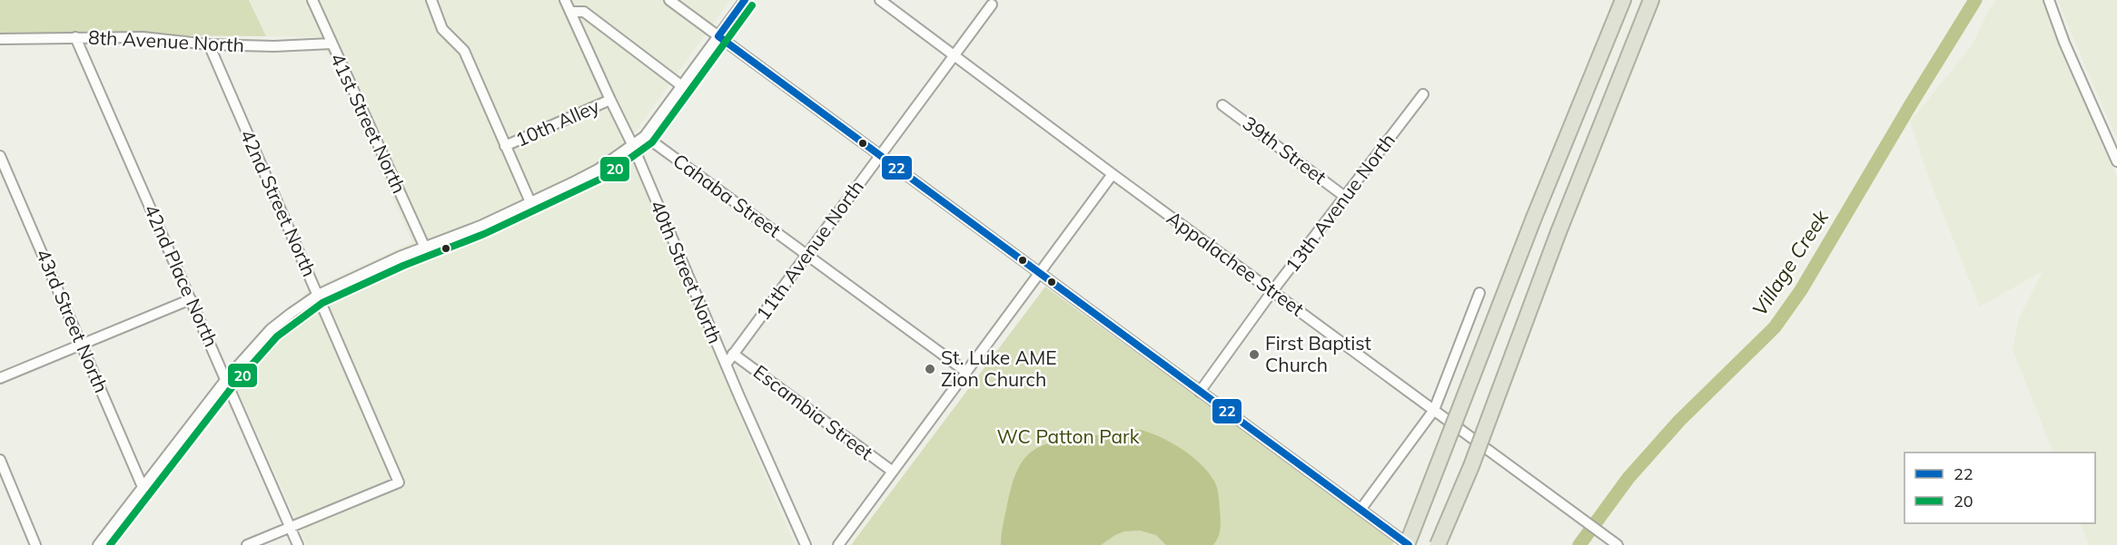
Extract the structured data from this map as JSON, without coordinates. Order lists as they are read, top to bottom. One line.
{"streets":{"street":["8th Avenue North","41st Street North","10th Alley","39th Street","Cahaba Street","42nd Street North","13th Avenue North","11th Avenue North","Appalachee Street","40th Street North","42nd Place North","43rd Street North","Escambia Street"]},"crossings":[["8th Avenue North","41st Street North"],["8th Avenue North","42nd Street North"],["8th Avenue North","42nd Place North"],["10th Alley","40th Street North"],["39th Street","13th Avenue North"],["Cahaba Street","11th Avenue North"],["42nd Street North","42nd Place North"],["13th Avenue North","Appalachee Street"],["11th Avenue North","Appalachee Street"],["11th Avenue North","40th Street North"],["11th Avenue North","Escambia Street"]],"water":["Village Creek"],"parks":["WC Patton Park"],"places":["First Baptist Church","St. Luke AME Zion Church"],"lines":["transit line 22","transit line 20"],"legend":["22","20"]}
